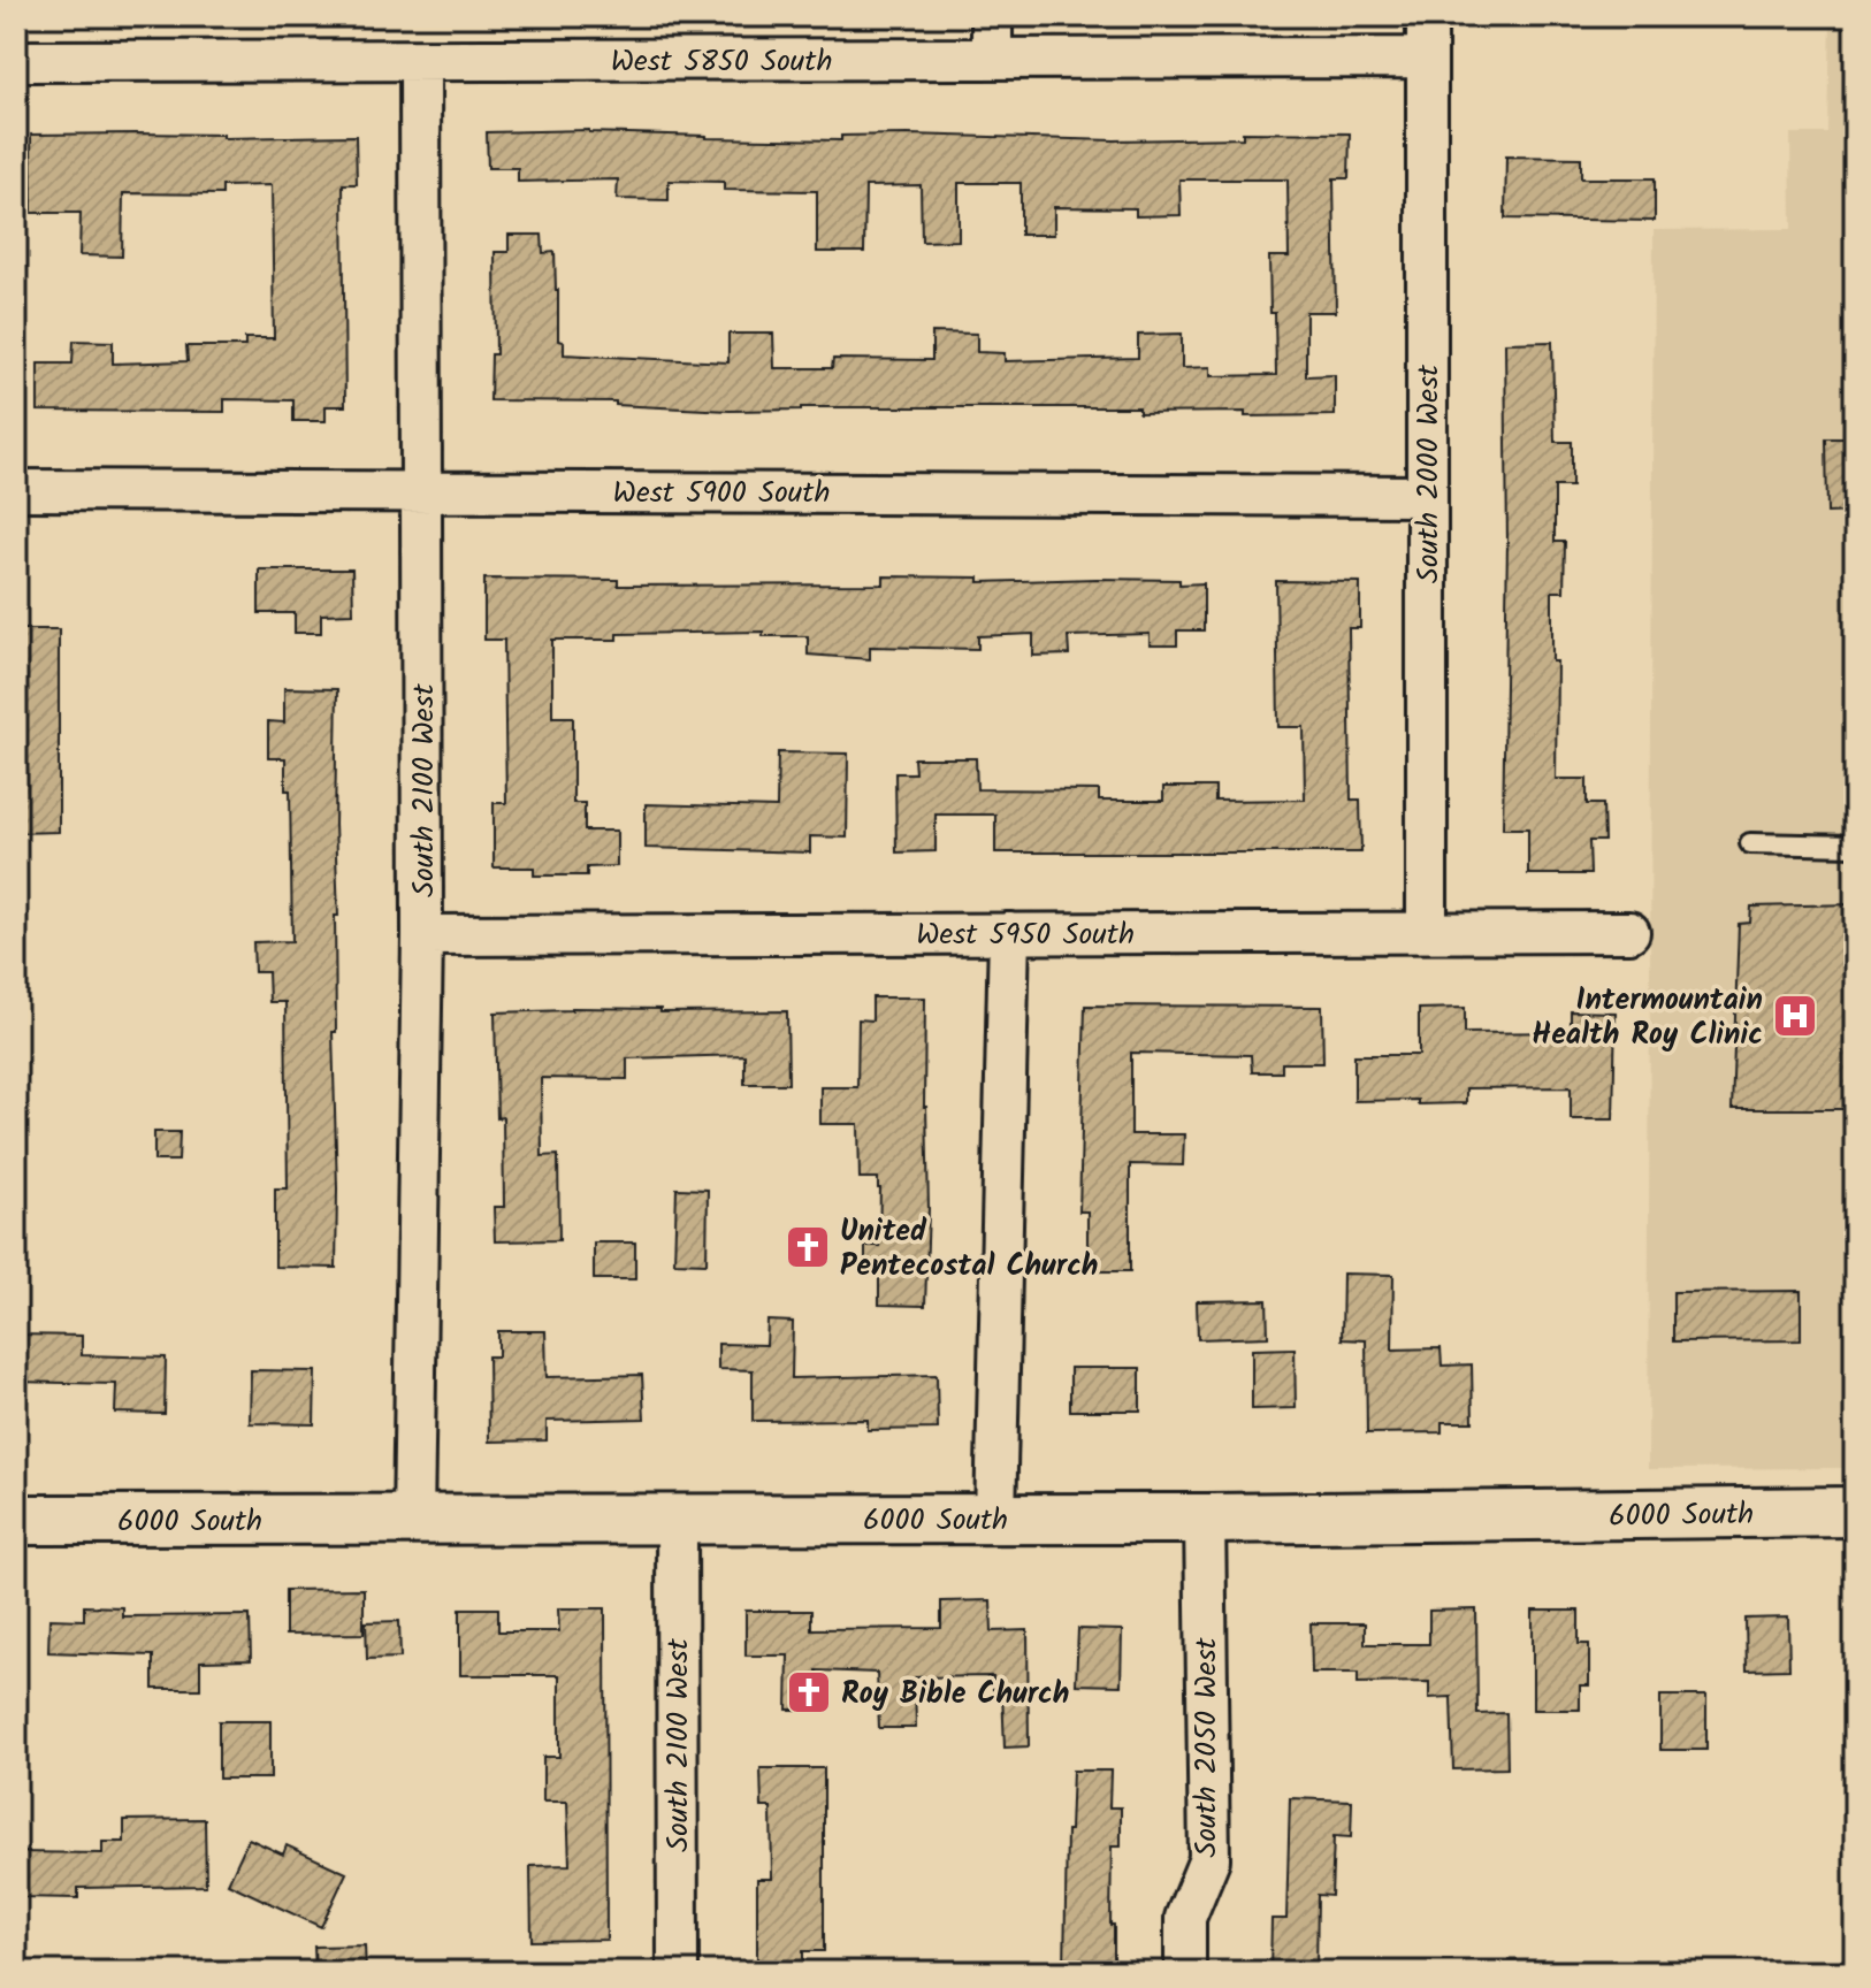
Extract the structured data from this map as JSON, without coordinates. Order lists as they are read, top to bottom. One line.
{"streets":{"street":["West 5850 South","South 2000 West","West 5900 South","South 2100 West","West 5950 South","6000 South","South 2050 West"]},"crossings":[["West 5850 South","South 2000 West"],["West 5850 South","South 2100 West"],["South 2000 West","West 5900 South"],["South 2000 West","West 5950 South"],["West 5900 South","South 2100 West"],["South 2100 West","West 5950 South"],["South 2100 West","6000 South"],["6000 South","South 2050 West"]],"places":{"hospital":["Intermountain Health Roy Clinic"],"church":["United Pentecostal Church","Roy Bible Church"]}}
